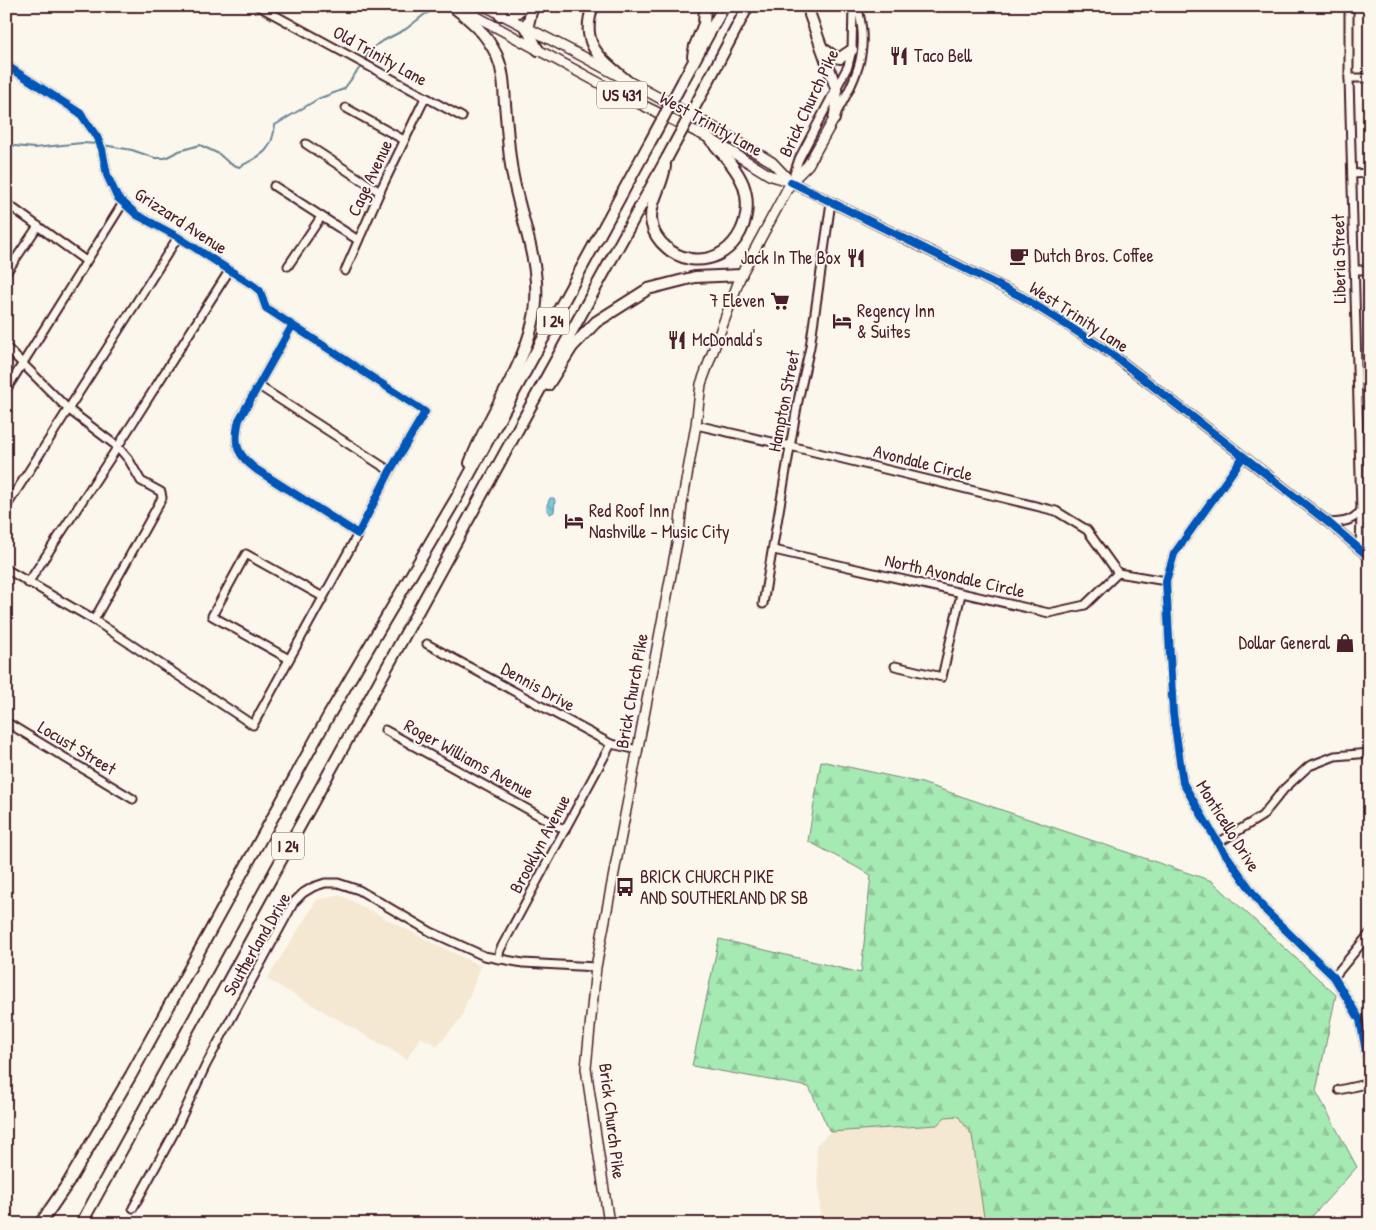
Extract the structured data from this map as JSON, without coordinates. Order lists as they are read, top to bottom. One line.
{"streets":{"highway":["I 24"],"main road":["US 431","Brick Church Pike","West Trinity Lane"],"street":["Old Trinity Lane","Cage Avenue","Grizzard Avenue","Liberia Street","Hampton Street","Avondale Circle","North Avondale Circle","Dennis Drive","Locust Street","Roger Williams Avenue","Monticello Drive","Brooklyn Avenue","Southerland Drive"]},"crossings":[["Old Trinity Lane","Cage Avenue"],["Brick Church Pike","West Trinity Lane"],["Brick Church Pike","Avondale Circle"],["Brick Church Pike","Dennis Drive"],["Brick Church Pike","Southerland Drive"],["West Trinity Lane","Liberia Street"],["West Trinity Lane","Hampton Street"],["West Trinity Lane","Monticello Drive"],["Hampton Street","Avondale Circle"],["Hampton Street","North Avondale Circle"],["Avondale Circle","North Avondale Circle"],["Dennis Drive","Brooklyn Avenue"],["Roger Williams Avenue","Brooklyn Avenue"],["Brooklyn Avenue","Southerland Drive"]],"places":{"restaurant":["Taco Bell","Jack In The Box","McDonald's"],"cafe":["Dutch Bros. Coffee"],"supermarket":["7 Eleven"],"hotel":["Regency Inn & Suites","Red Roof Inn Nashville - Music City"],"shop":["Dollar General"],"bus stop":["BRICK CHURCH PIKE AND SOUTHERLAND DR SB"]}}
